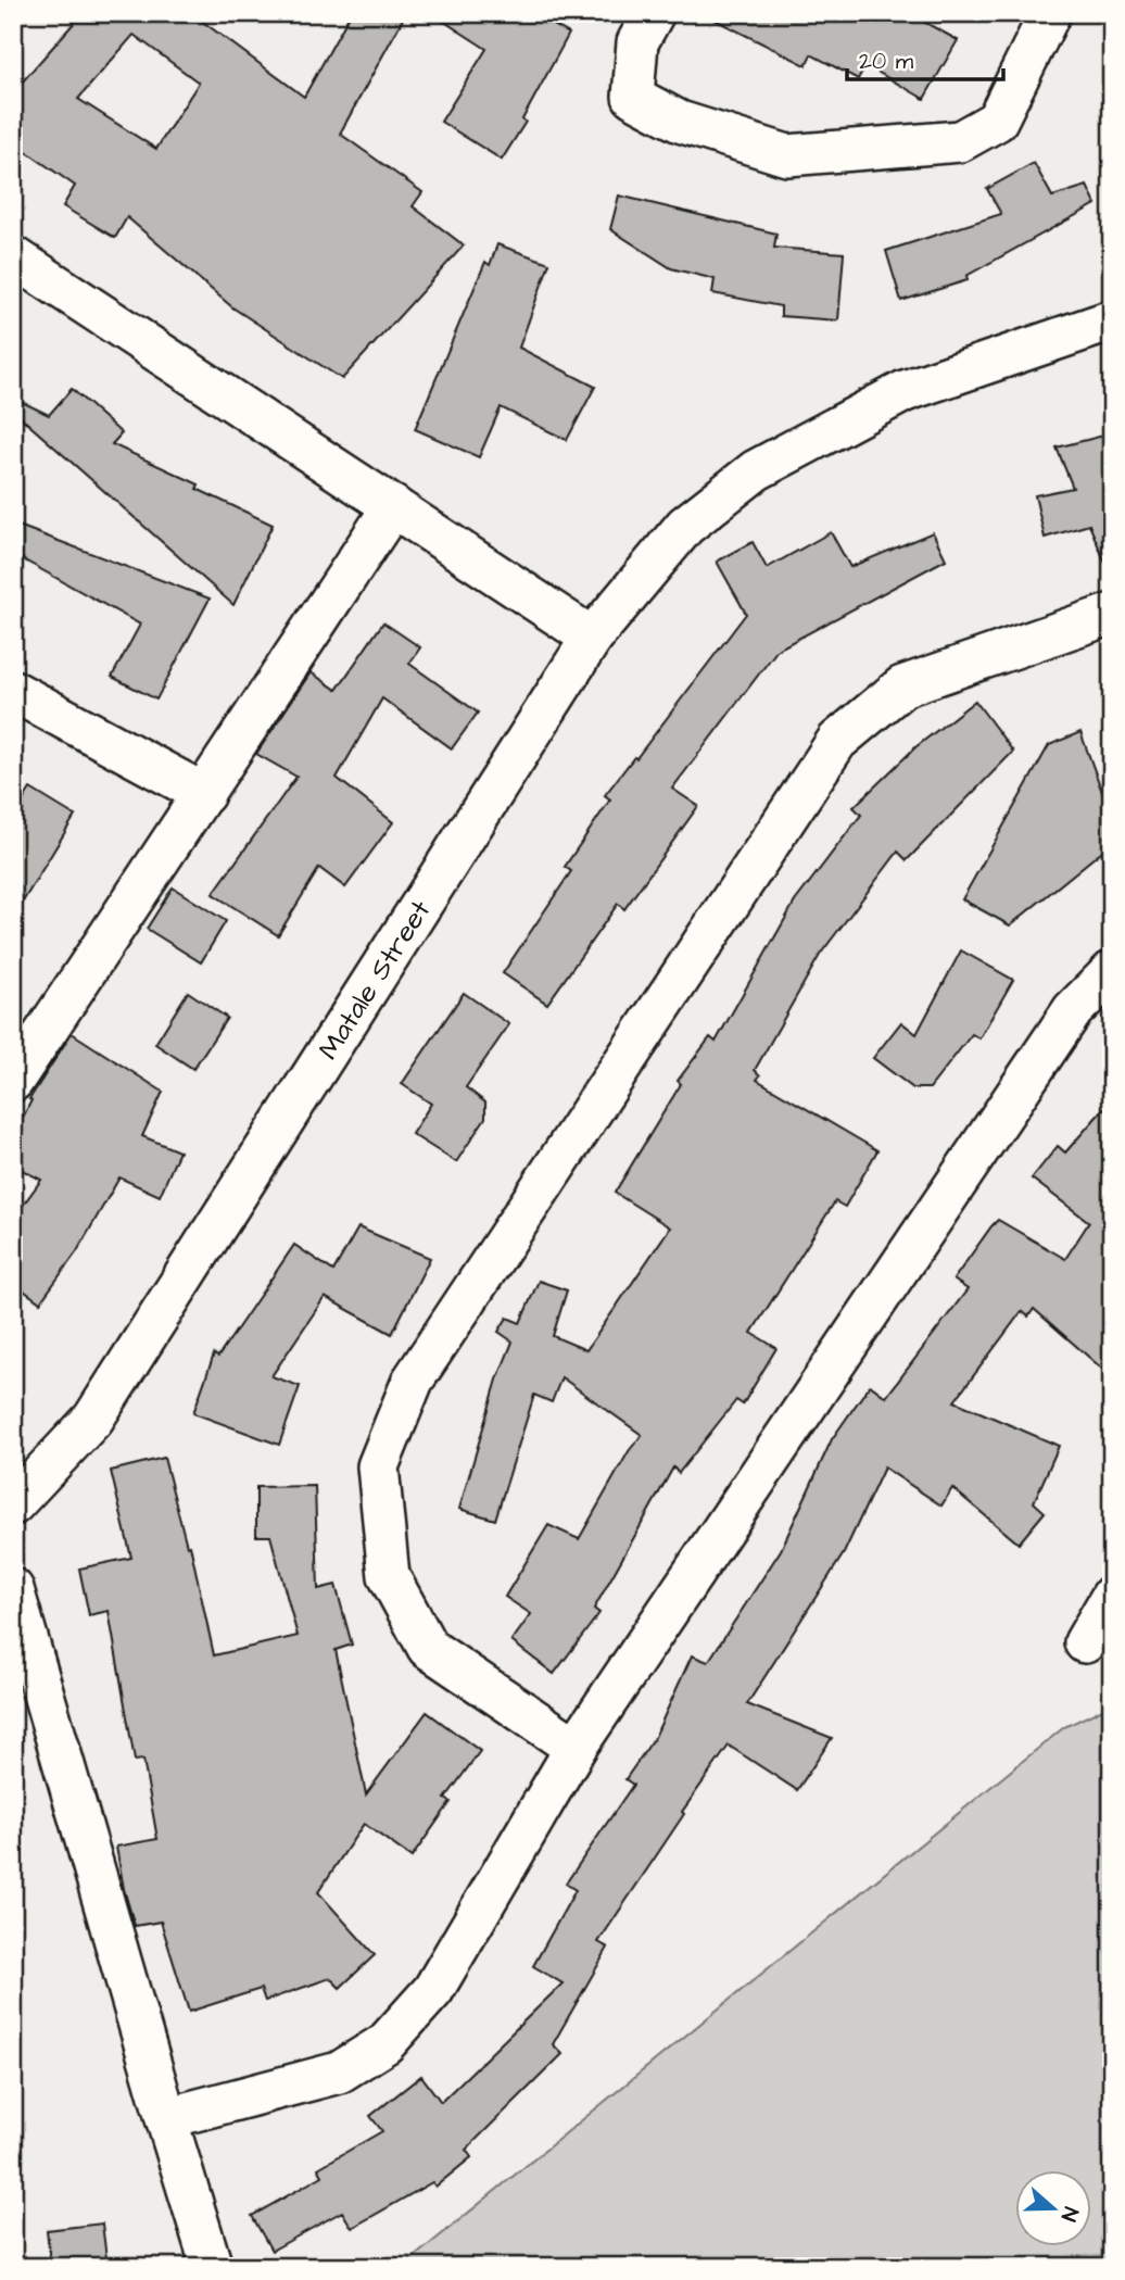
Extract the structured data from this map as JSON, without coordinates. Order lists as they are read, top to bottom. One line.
{"streets":{"street":["Matale Street"]},"scale_bar":"20 m","north":"right"}
